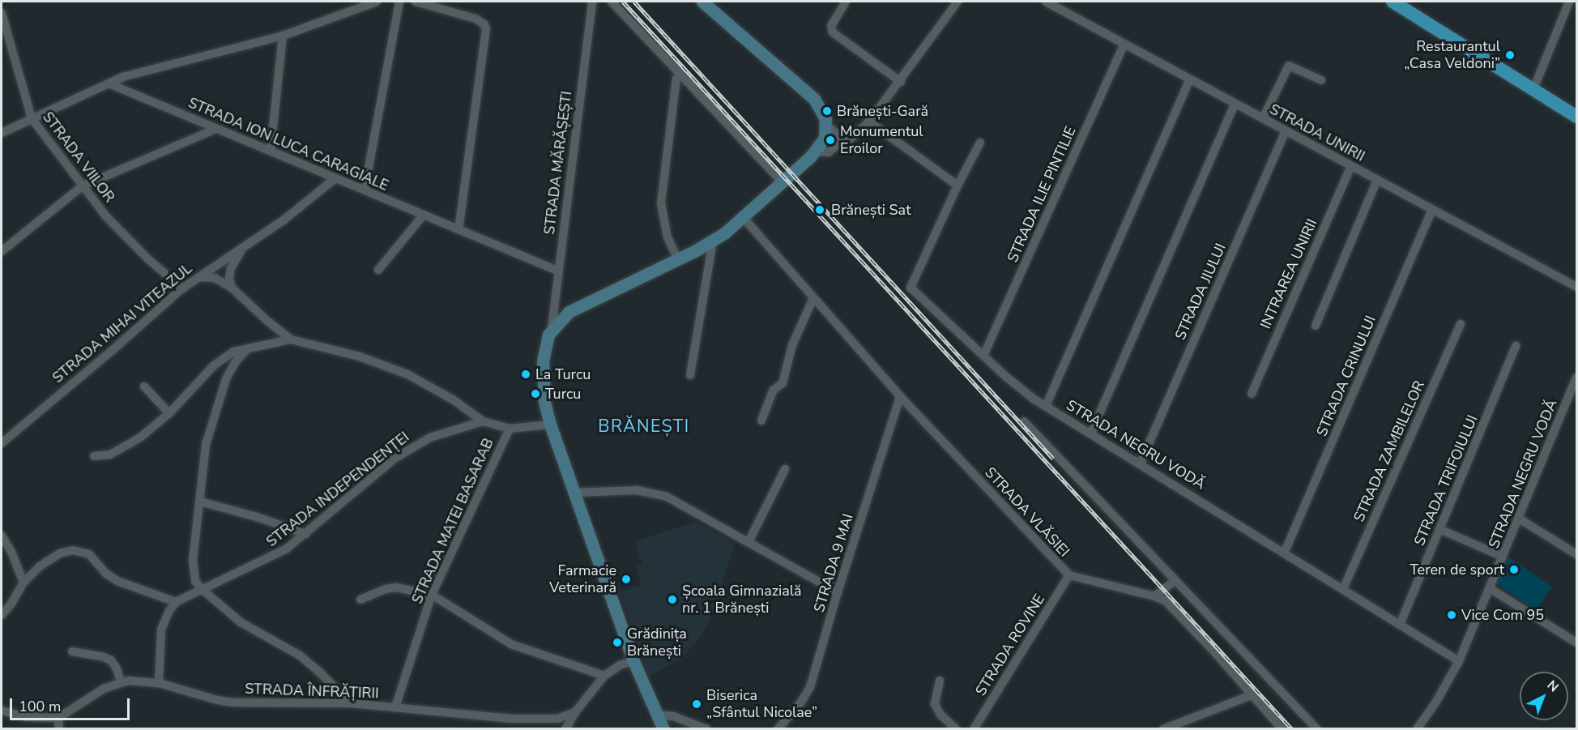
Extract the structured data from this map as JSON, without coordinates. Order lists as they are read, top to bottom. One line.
{"streets":{"street":["STRADA UNIRII","STRADA ION LUCA CARAGIALE","STRADA VIILOR","STRADA MĂRĂȘEȘTI","STRADA ILIE PINTILIE","INTRAREA UNIRII","STRADA JIULUI","STRADA MIHAI VITEAZUL","STRADA CRINULUI","STRADA NEGRU VODĂ","STRADA ZAMBILELOR","STRADA TRIFOIULUI","STRADA INDEPENDENȚEI","STRADA VLĂSIEI","STRADA MATEI BASARAB","STRADA 9 MAI","STRADA ROVINE","STRADA ÎNFRĂȚIRII"]},"crossings":[["STRADA UNIRII","STRADA ILIE PINTILIE"],["STRADA UNIRII","INTRAREA UNIRII"],["STRADA UNIRII","STRADA JIULUI"],["STRADA UNIRII","STRADA CRINULUI"],["STRADA ION LUCA CARAGIALE","STRADA MĂRĂȘEȘTI"],["STRADA ION LUCA CARAGIALE","STRADA MIHAI VITEAZUL"],["STRADA VIILOR","STRADA MIHAI VITEAZUL"],["STRADA ILIE PINTILIE","STRADA NEGRU VODĂ"],["STRADA JIULUI","STRADA NEGRU VODĂ"],["STRADA CRINULUI","STRADA NEGRU VODĂ"],["STRADA NEGRU VODĂ","STRADA ZAMBILELOR"],["STRADA NEGRU VODĂ","STRADA TRIFOIULUI"],["STRADA VLĂSIEI","STRADA 9 MAI"],["STRADA VLĂSIEI","STRADA ROVINE"],["STRADA MATEI BASARAB","STRADA ÎNFRĂȚIRII"]],"districts":["BRĂNEȘTI"],"places":["Restaurantul „Casa Veldoni”","Brănești-Gară","Monumentul Eroilor","Brănești Sat","La Turcu","Turcu","Teren de sport","Farmacie Veterinară","Școala Gimnazială nr. 1 Brănești","Vice Com 95","Grădinița Brănești","Biserica „Sfântul Nicolae”"],"scale_bar":"100 m","north":"top right"}
